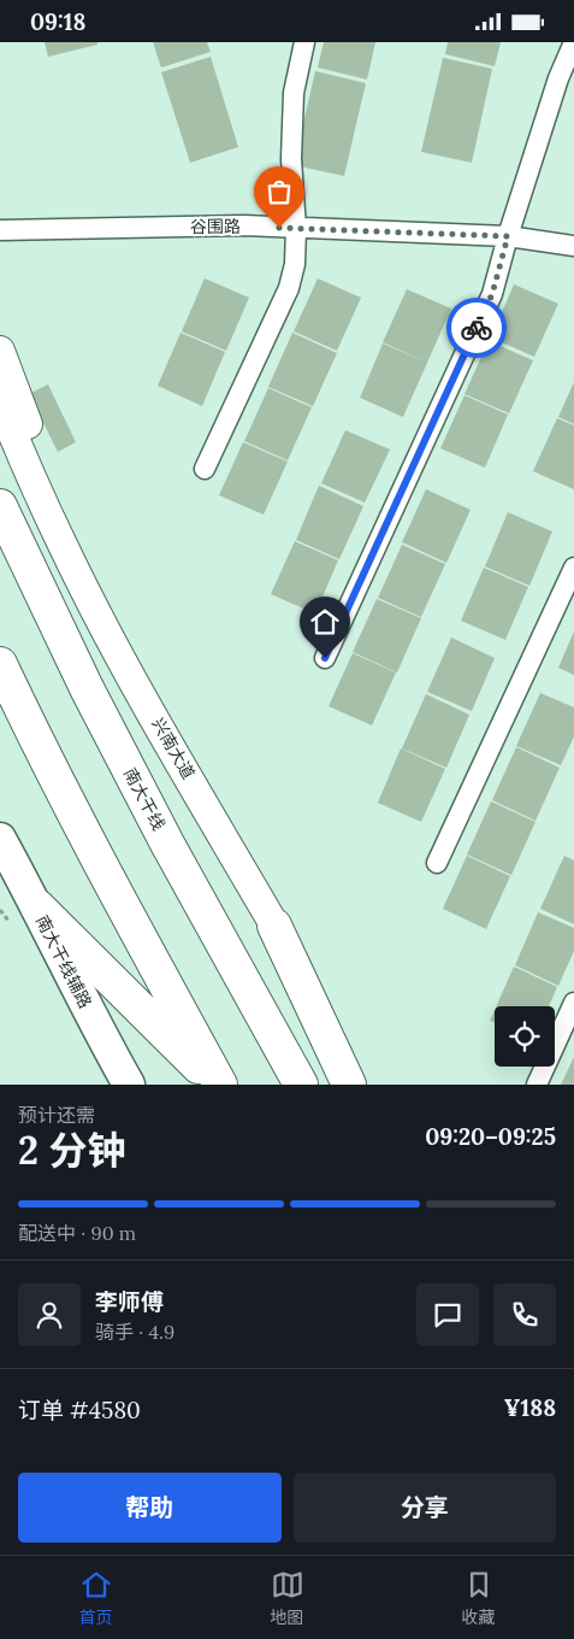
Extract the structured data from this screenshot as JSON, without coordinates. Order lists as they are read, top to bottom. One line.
{"streets":{"highway":["南大干线"],"main road":["兴南大道","南大干线辅路"],"street":["谷围路"]},"page":{"status":"09:18","heading":["2 分钟","预计还需","09:20–09:25"],"panel":["李师傅","骑手 · 4.9","订单 #4580","¥188"],"bar":"配送中 · 90 m","buttons":["帮助","分享"],"tabs":["首页","地图","收藏"]}}
